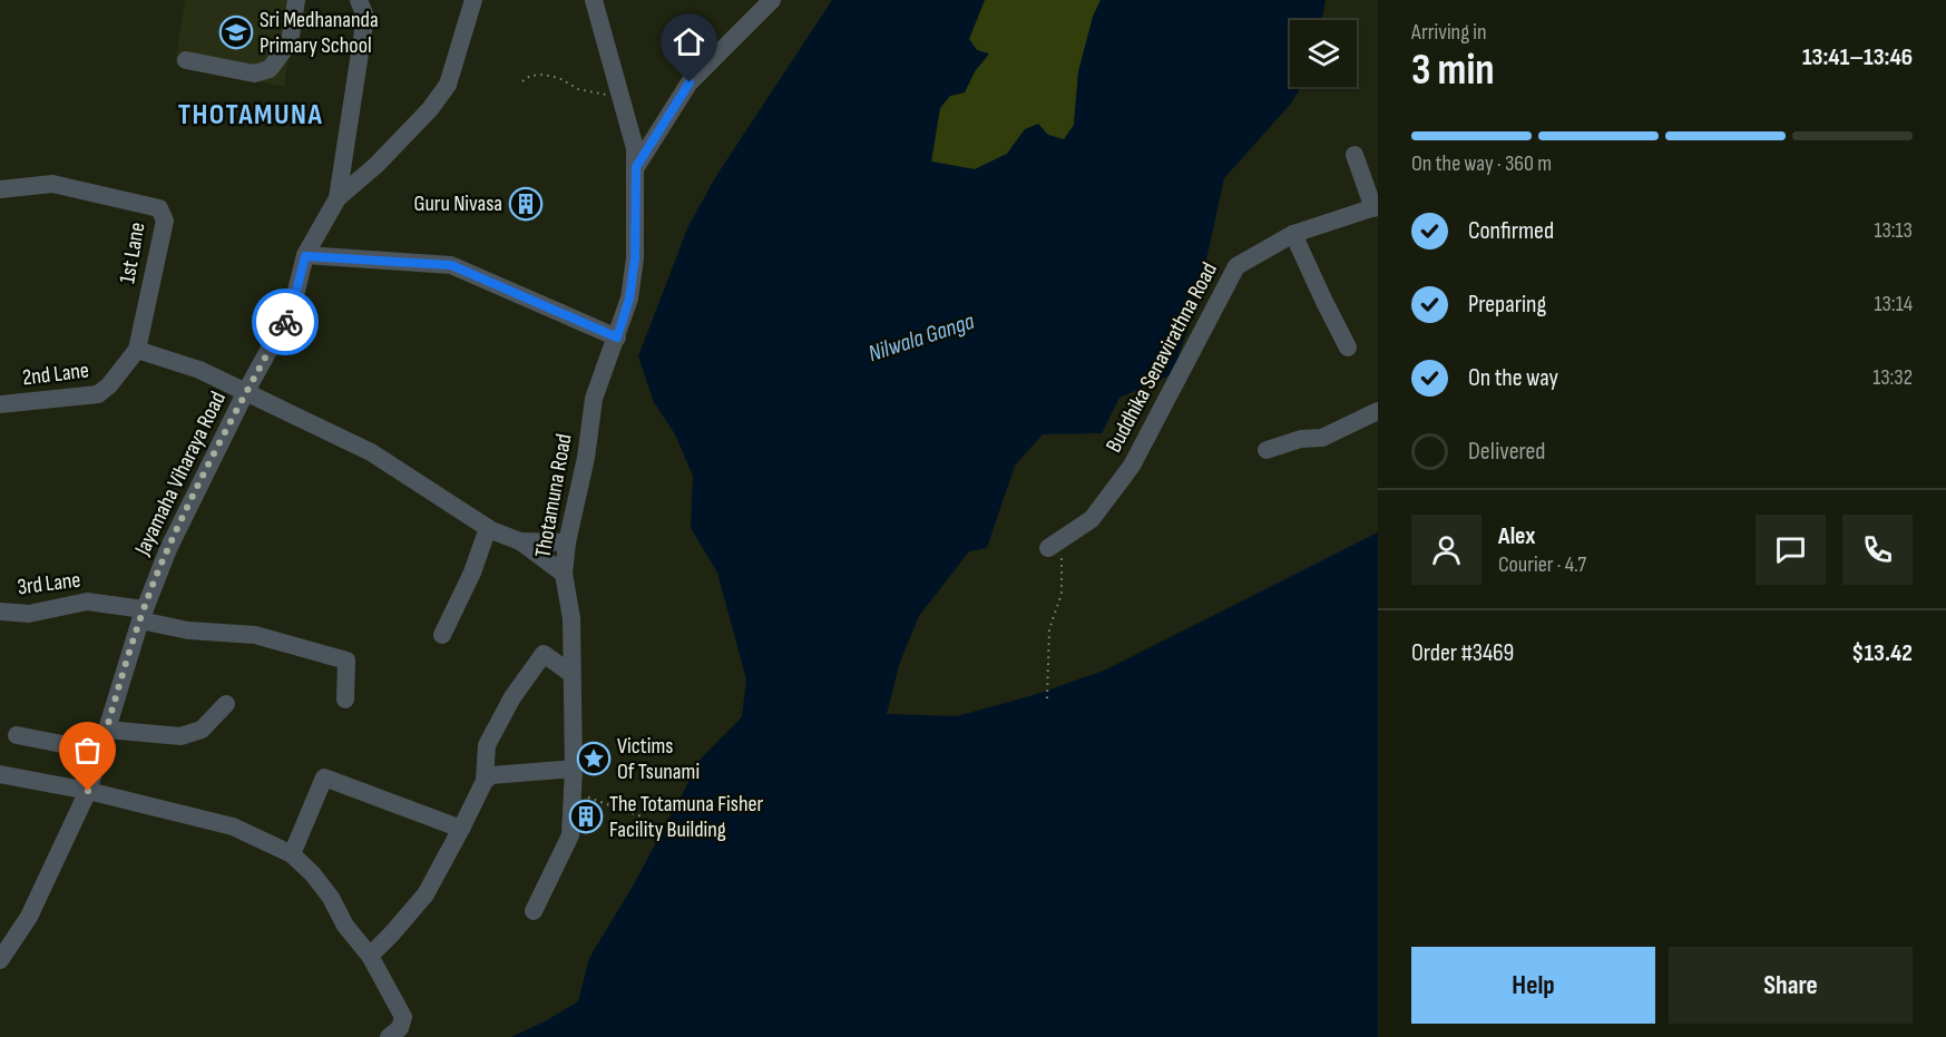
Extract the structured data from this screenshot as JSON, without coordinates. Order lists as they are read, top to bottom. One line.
{"streets":{"street":["1st Lane","Buddhika Senavirathna Road","2nd Lane","Jayamaha Viharaya Road","Thotamuna Road","3rd Lane"]},"crossings":[["1st Lane","2nd Lane"],["Jayamaha Viharaya Road","3rd Lane"]],"districts":["THOTAMUNA"],"water":["Nilwala Ganga"],"places":{"school or university":["Sri Medhananda Primary School"],"building":["Guru Nivasa","The Totamuna Fisher Facility Building"],"place":["Victims Of Tsunami"]},"page":{"heading":["3 min","Arriving in","13:41–13:46"],"panel":["Alex","Courier · 4.7","Order #3469","$13.42"],"bar":"On the way · 360 m","list":[["Confirmed","13:13"],["Preparing","13:14"],["On the way","13:32"],"Delivered"],"buttons":["Help","Share"]}}
